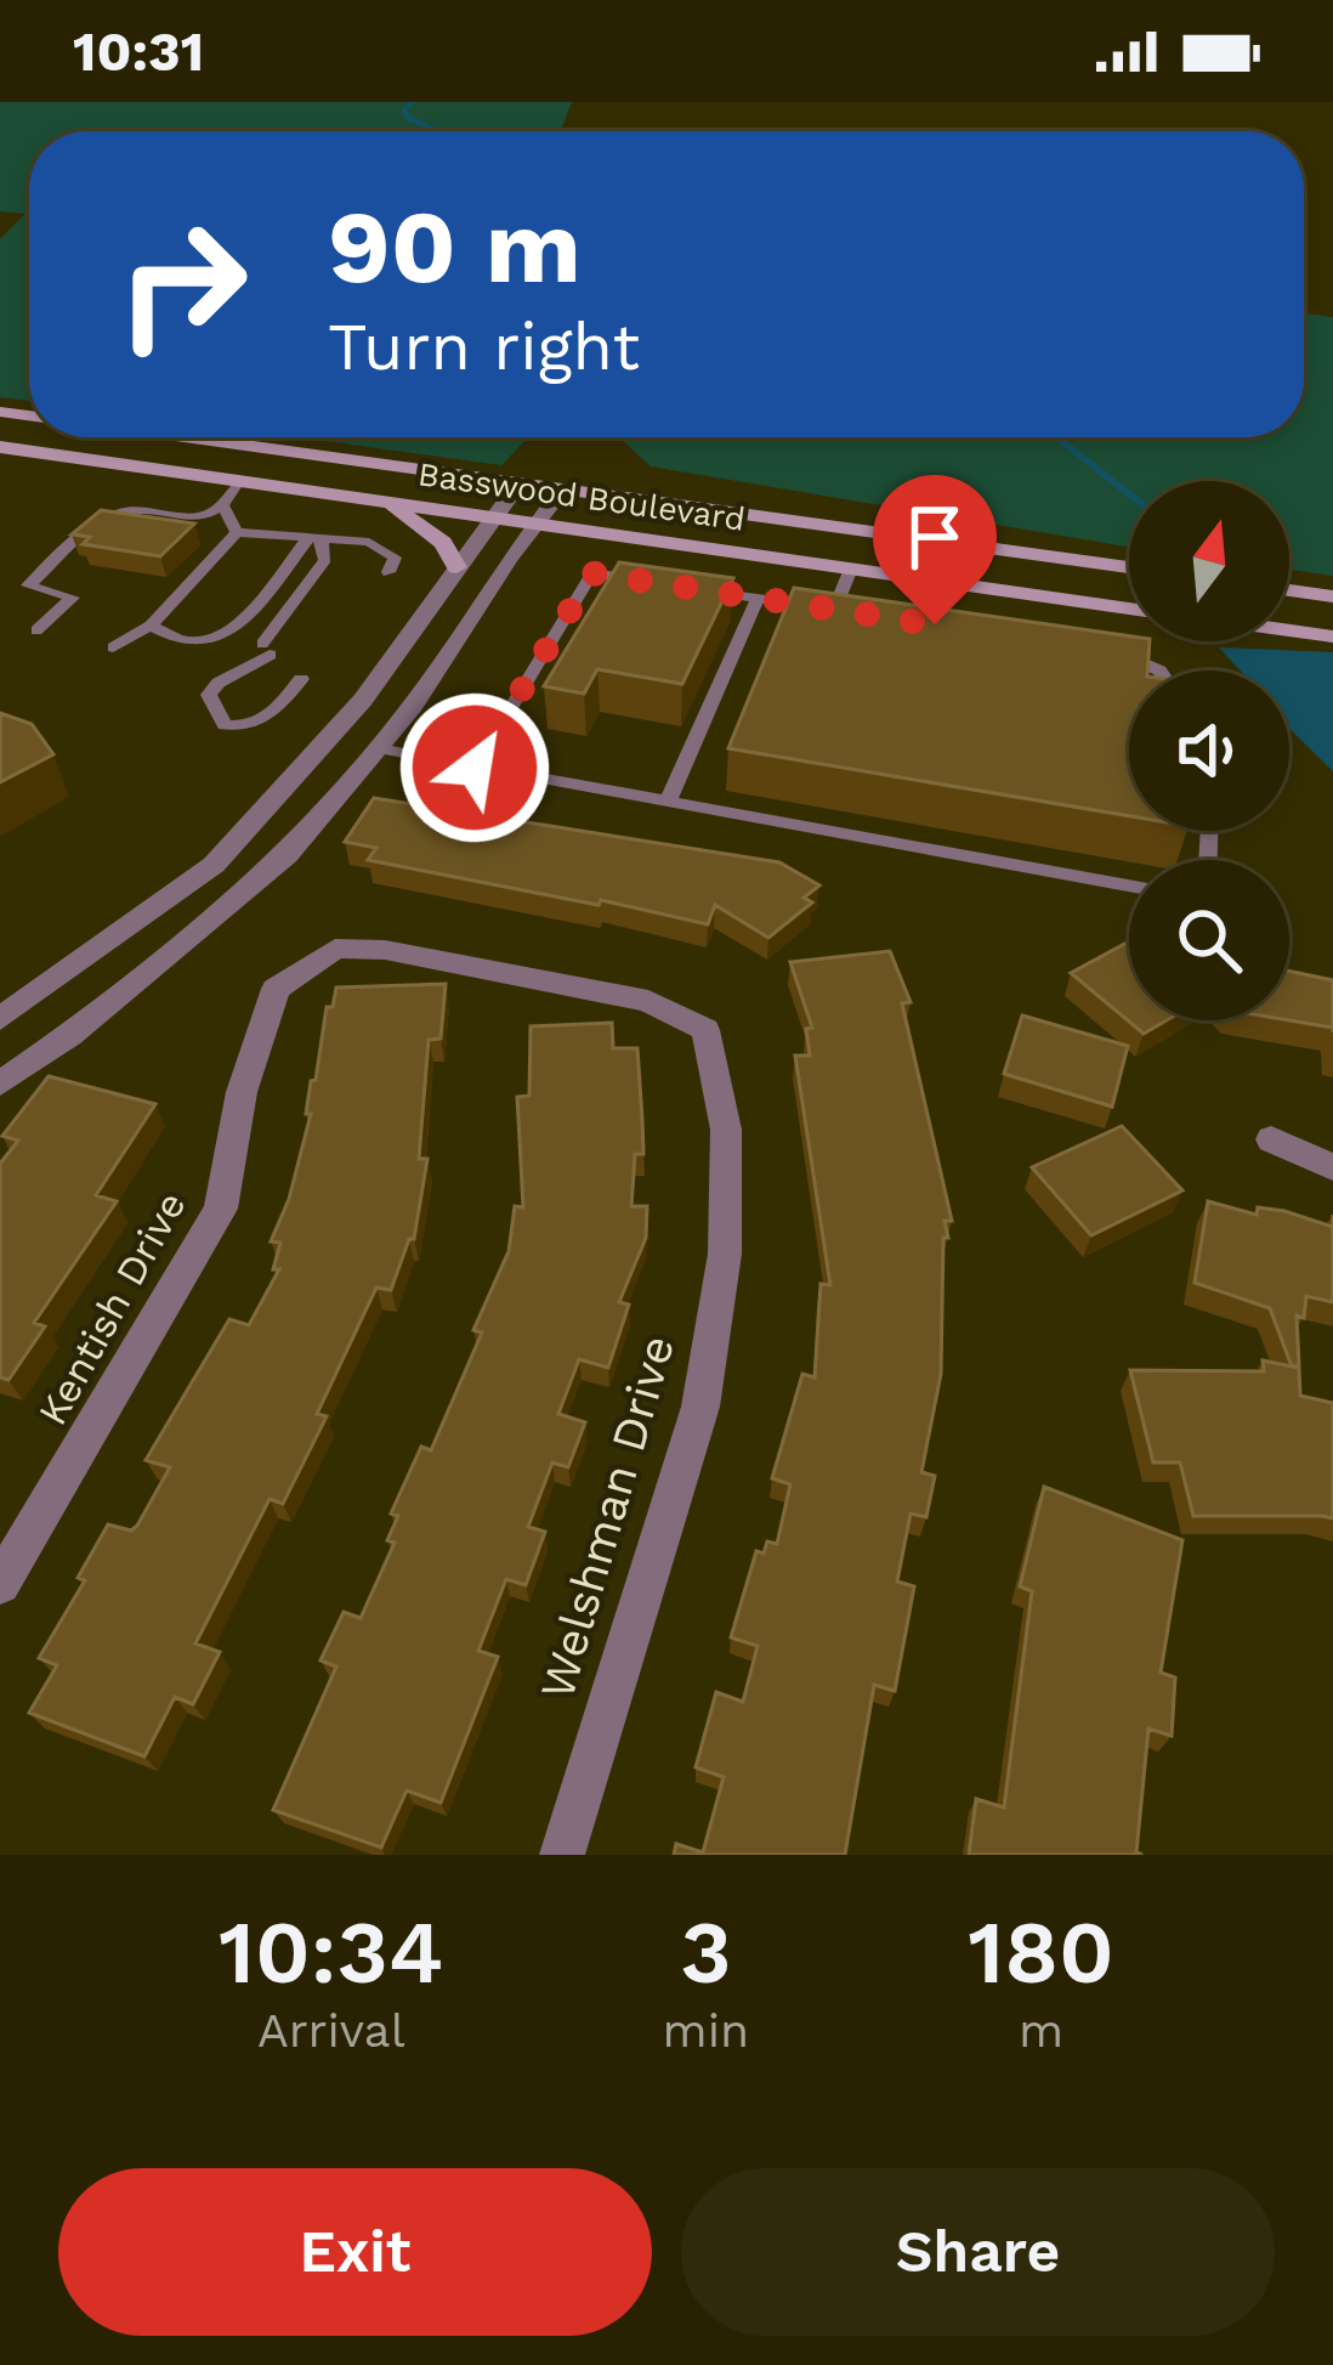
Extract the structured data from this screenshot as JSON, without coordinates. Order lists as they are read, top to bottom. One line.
{"streets":{"main road":["Basswood Boulevard"],"street":["Kentish Drive","Welshman Drive"]},"crossings":[["Kentish Drive","Welshman Drive"]],"north":"top","page":{"status":"10:31","turn":["90 m","Turn right"],"eta":["10:34","Arrival","3","min","180","m"],"buttons":["Exit","Share"]}}
